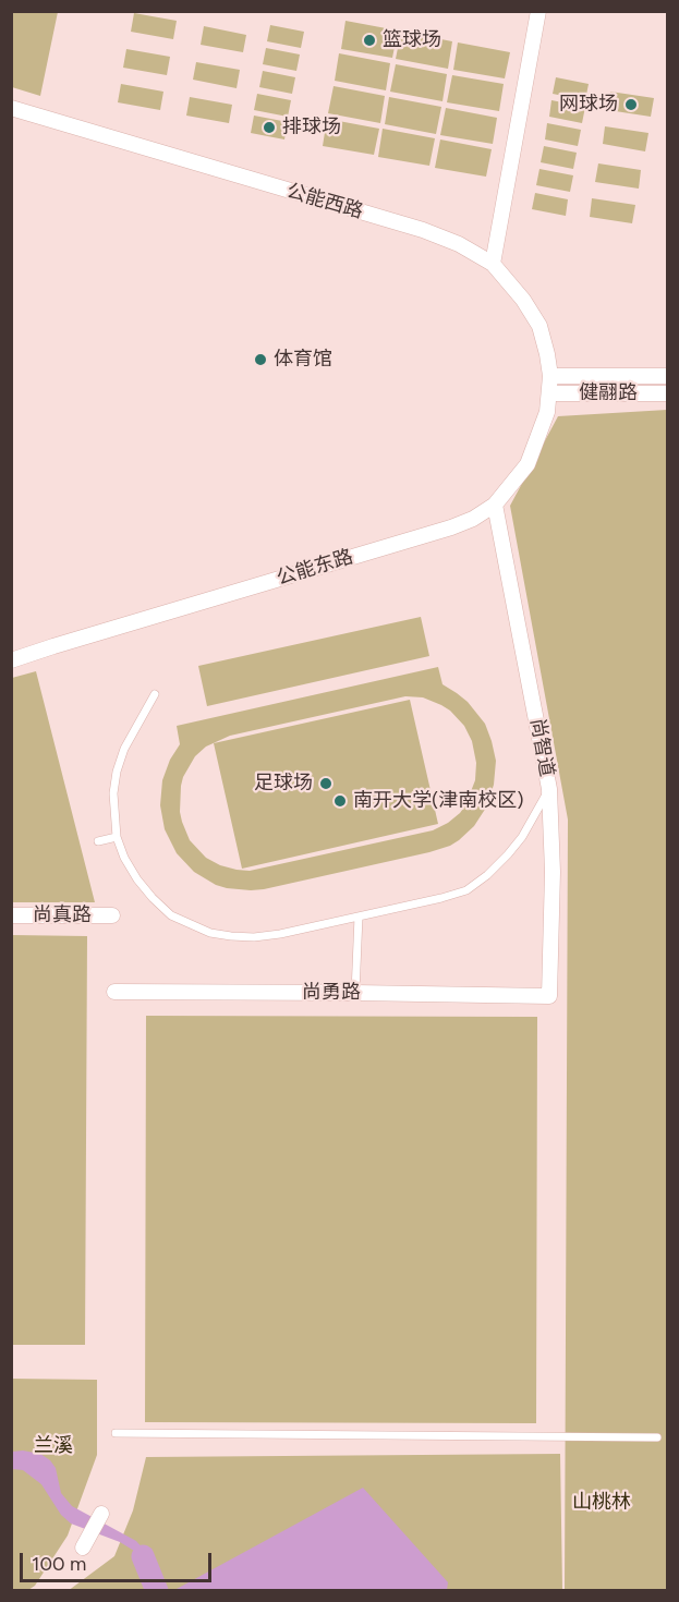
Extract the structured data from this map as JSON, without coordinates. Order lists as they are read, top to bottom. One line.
{"streets":{"street":["公能西路","健翮路","公能东路","尚智道","尚真路","尚勇路"]},"crossings":[["公能西路","健翮路"],["公能西路","公能东路"],["健翮路","公能东路"],["公能东路","尚智道"],["尚智道","尚勇路"]],"parks":["兰溪","山桃林"],"places":["篮球场","网球场","排球场","体育馆","足球场","南开大学(津南校区)"],"scale_bar":"100 m"}
